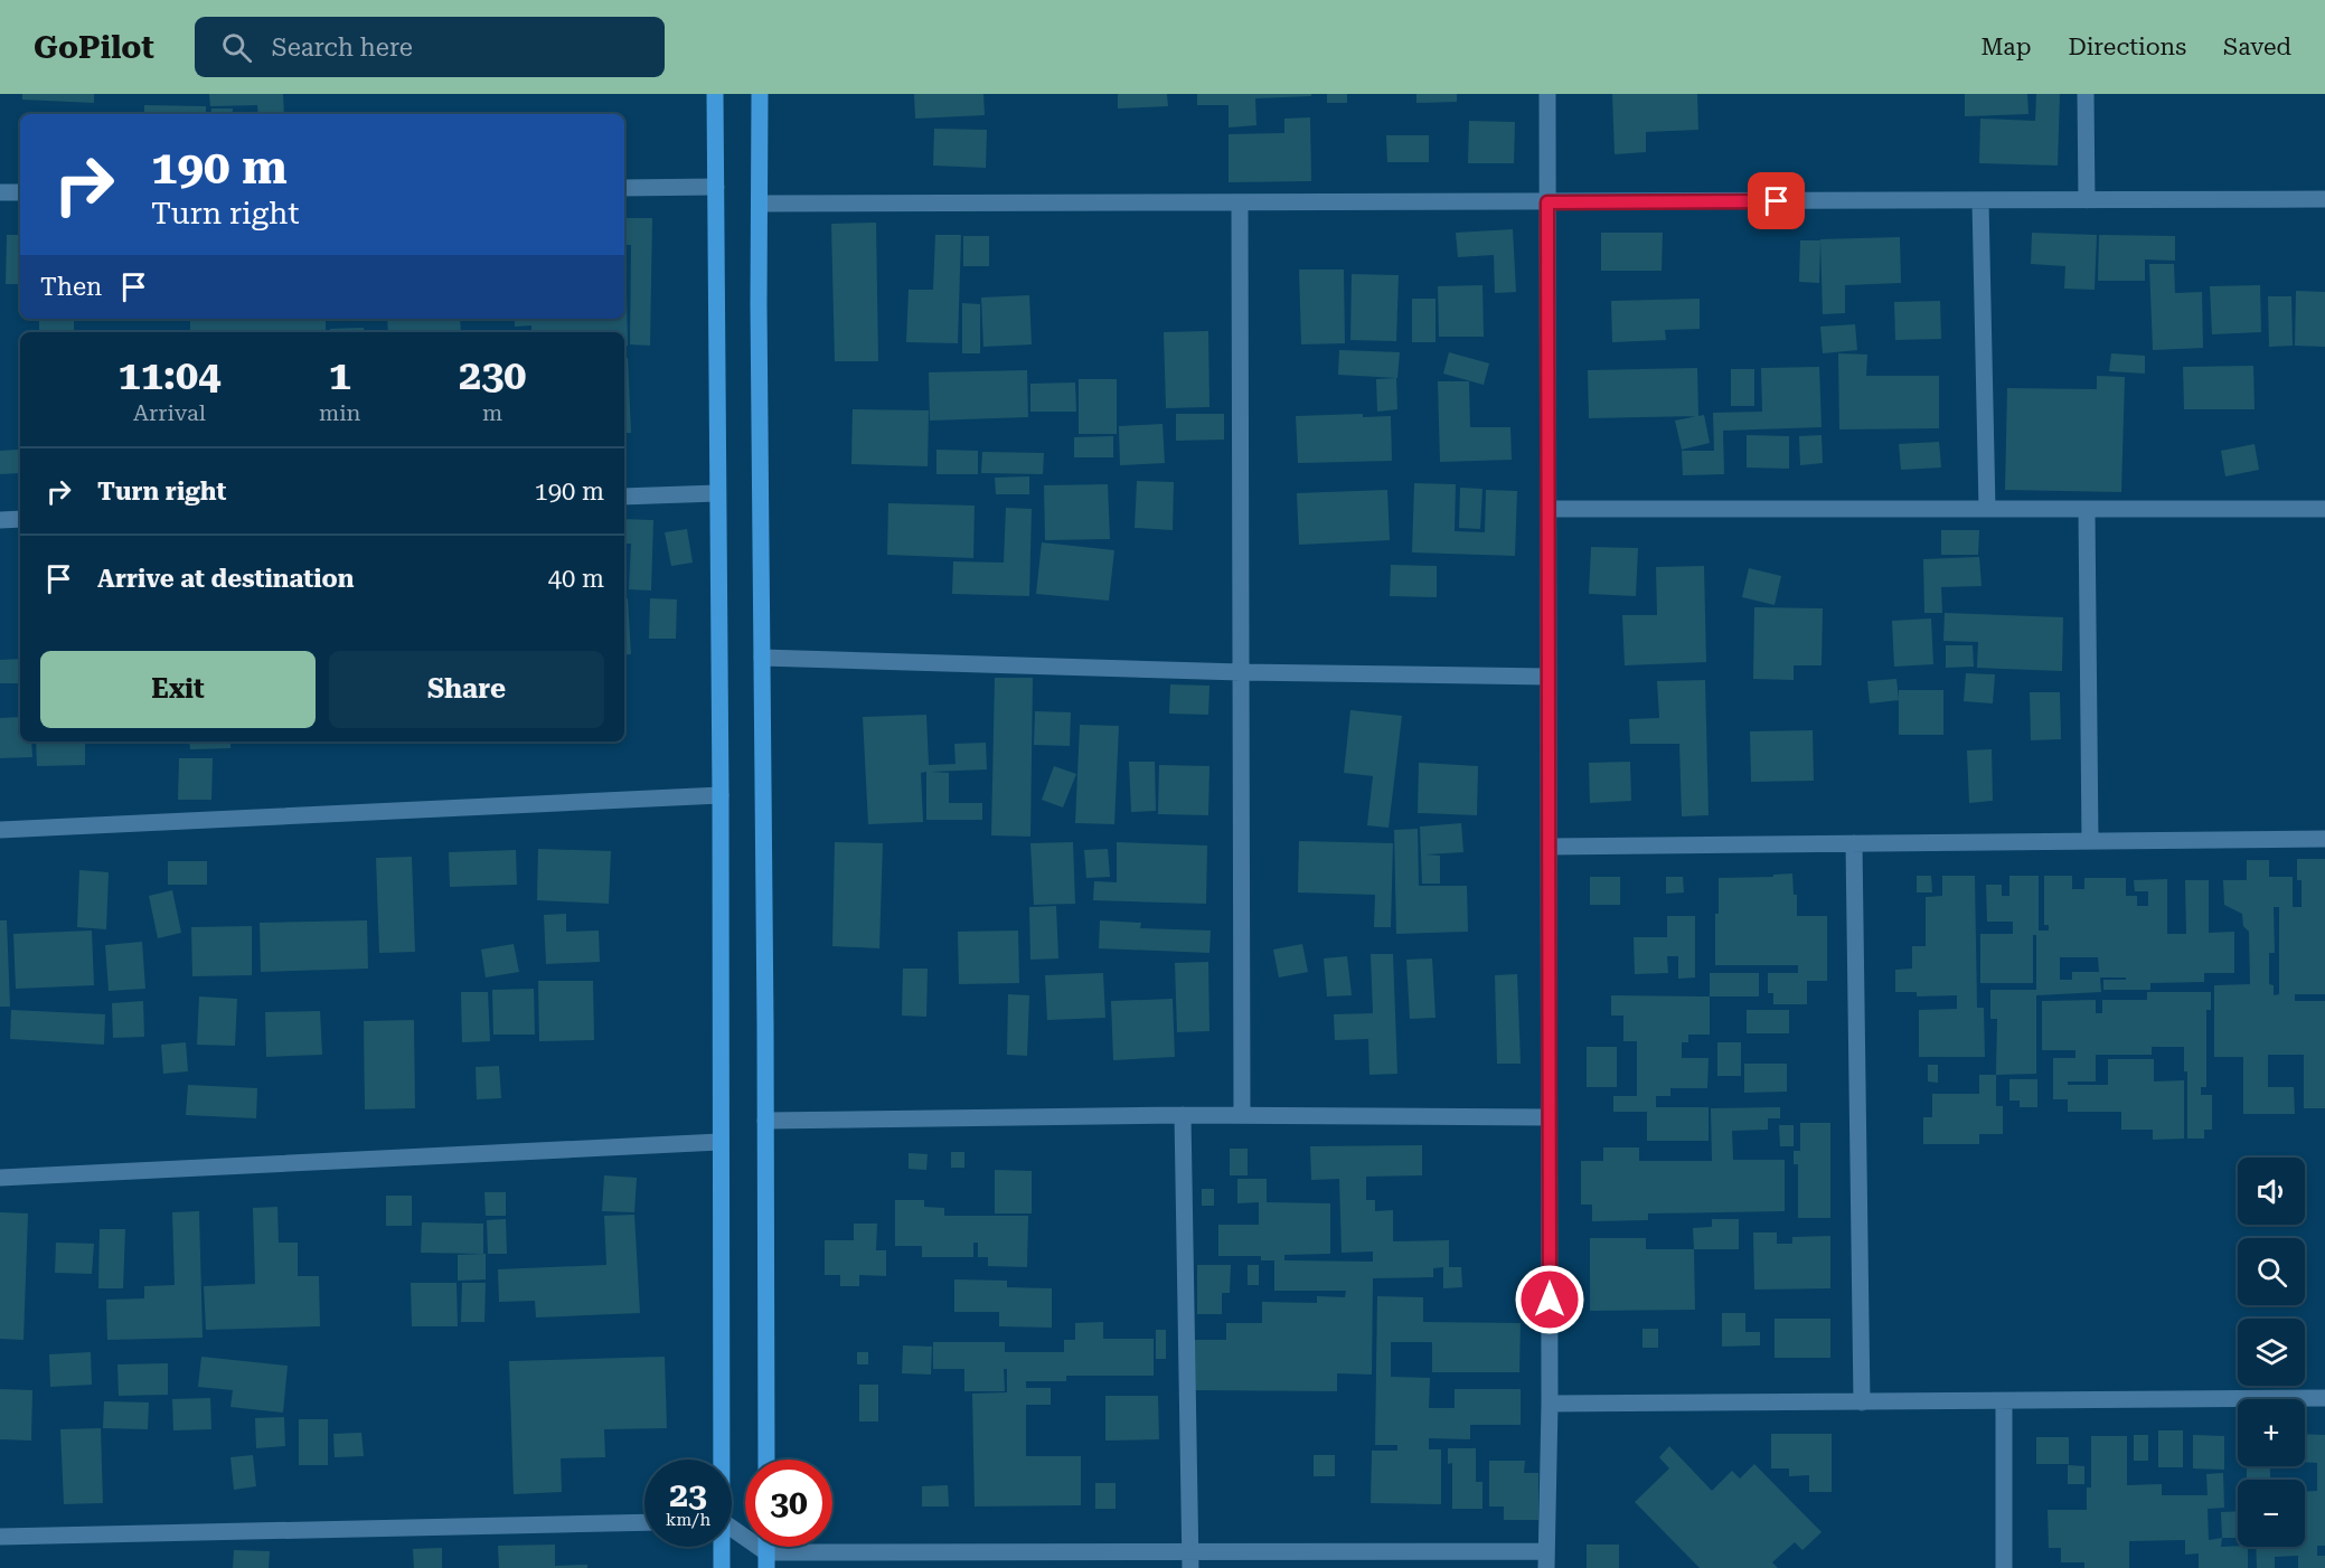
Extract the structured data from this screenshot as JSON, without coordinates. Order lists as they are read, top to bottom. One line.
{"page":{"header":"GoPilot","search":"Search here","nav":["Map","Directions","Saved"],"turn":["190 m","Turn right"],"then":"Then","eta":["11:04","Arrival","1","min","230","m"],"list":[{"name":"Turn right","value":"190 m"},{"name":"Arrive at destination","value":"40 m"}],"buttons":["Exit","Share"],"map_buttons":["+","−"],"speed":"23 km/h","limit":"30"}}
